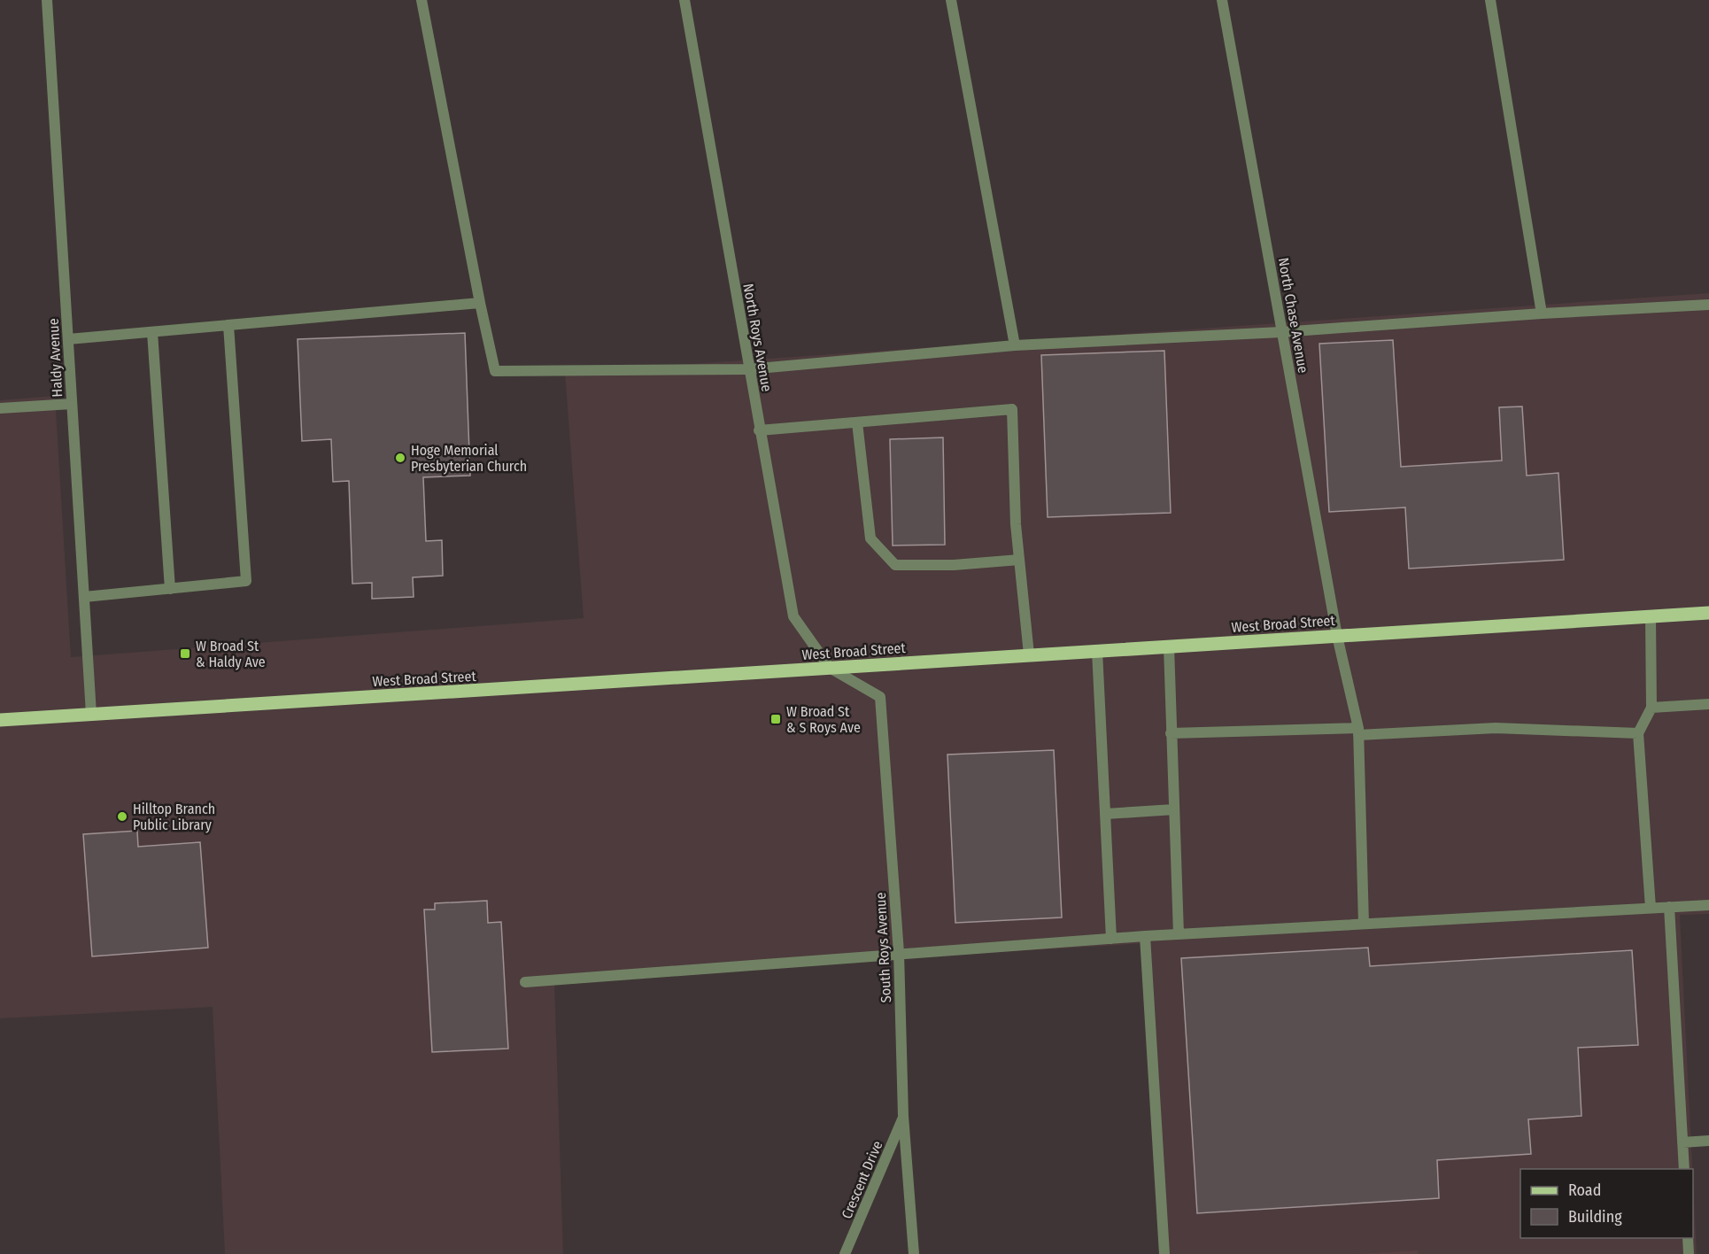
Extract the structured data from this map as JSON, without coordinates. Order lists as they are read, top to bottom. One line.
{"streets":{"main road":["West Broad Street"],"street":["North Chase Avenue","North Roys Avenue","Haldy Avenue","South Roys Avenue","Crescent Drive"]},"crossings":[["North Chase Avenue","West Broad Street"],["North Roys Avenue","West Broad Street"],["North Roys Avenue","South Roys Avenue"],["Haldy Avenue","West Broad Street"],["West Broad Street","South Roys Avenue"],["South Roys Avenue","Crescent Drive"]],"places":{"other":["Hoge Memorial Presbyterian Church","Hilltop Branch Public Library"],"transit":["W Broad St & Haldy Ave","W Broad St & S Roys Ave"]},"legend":["Road","Building"]}
